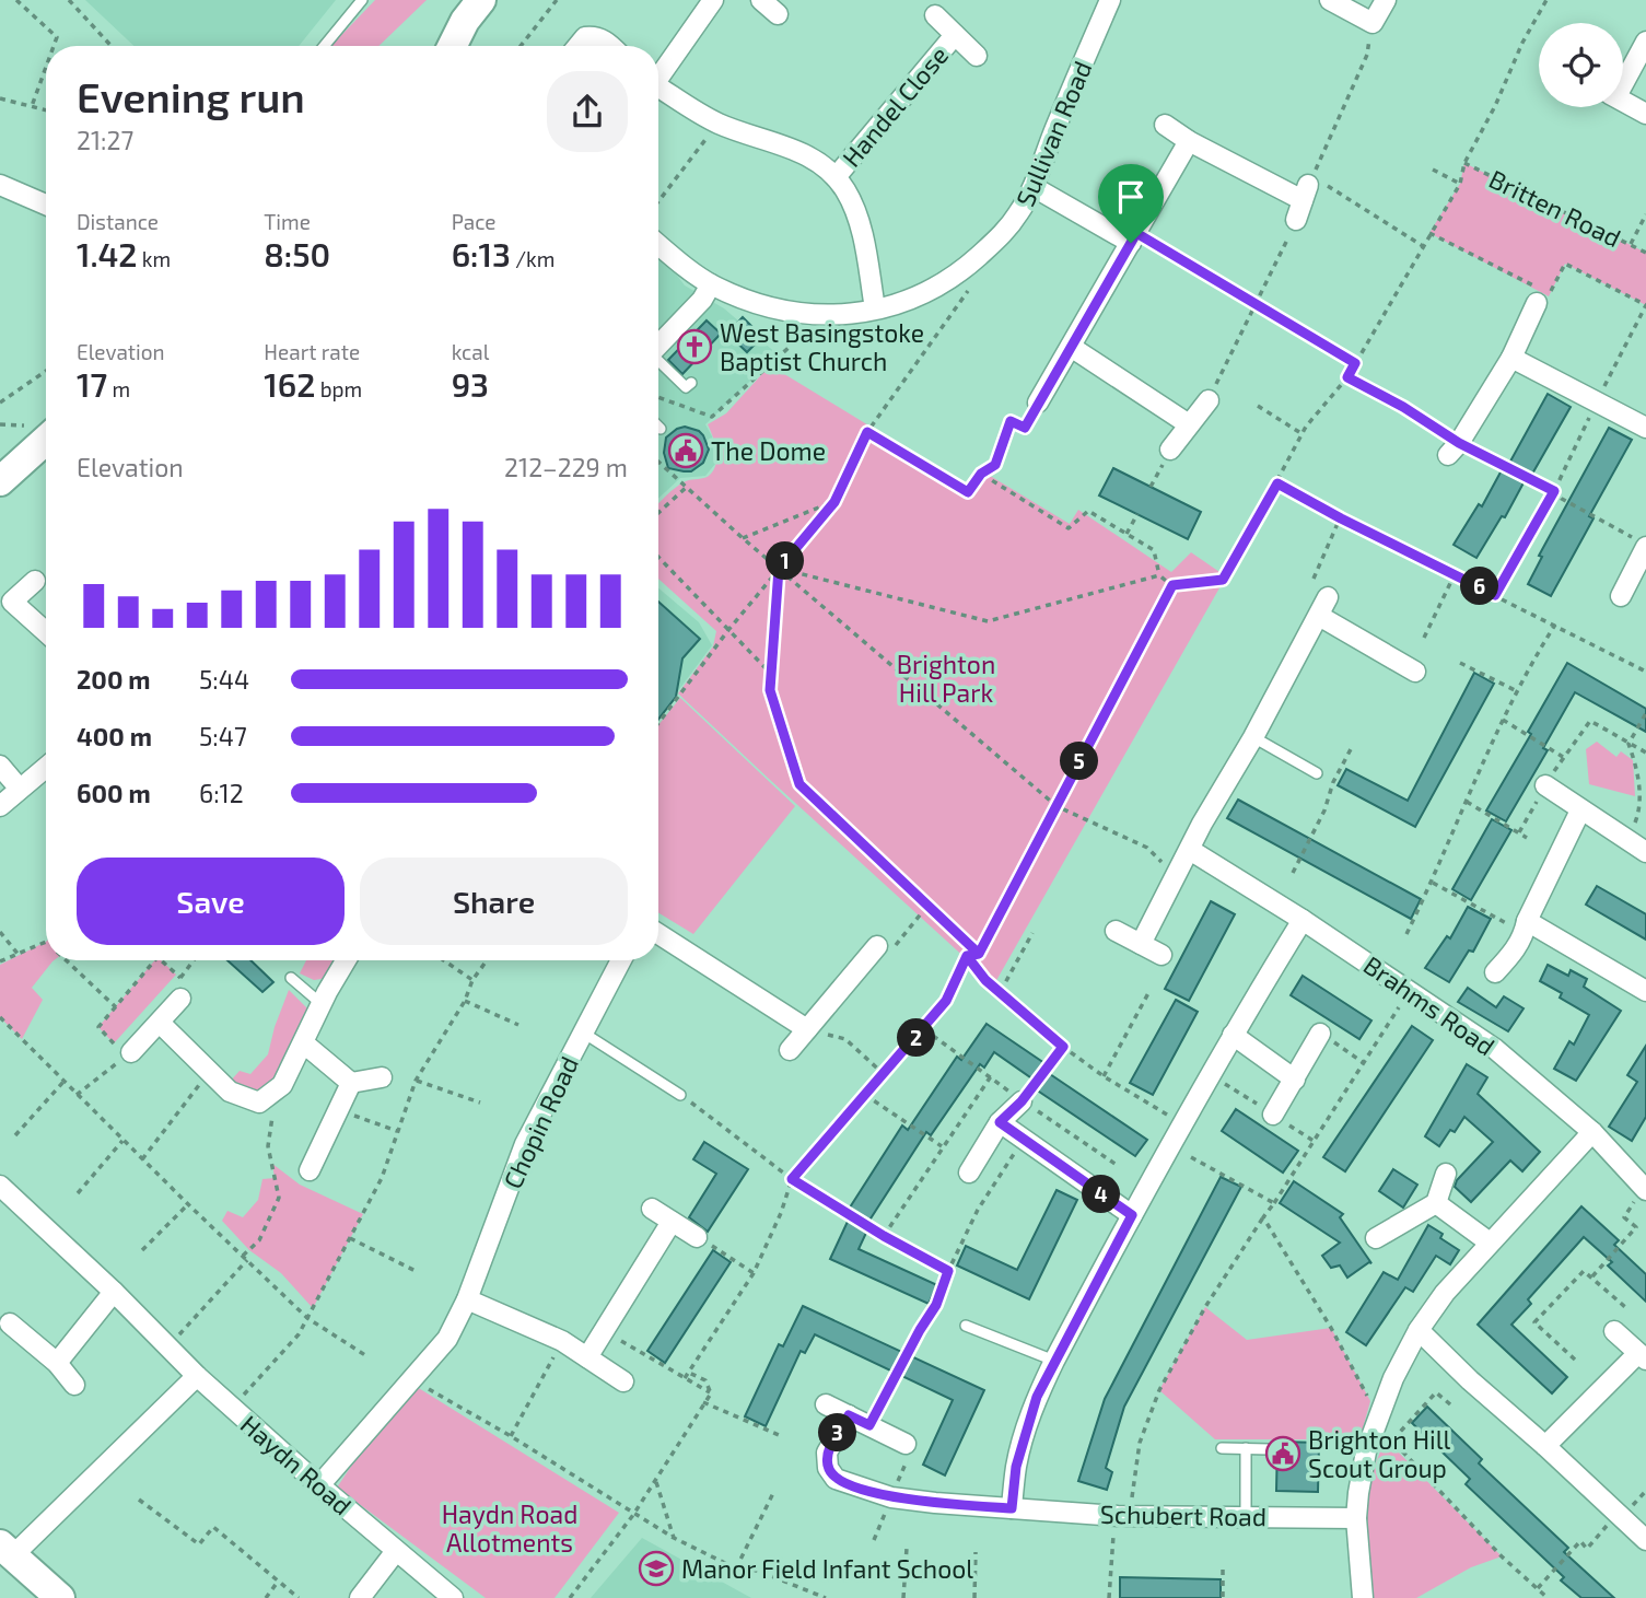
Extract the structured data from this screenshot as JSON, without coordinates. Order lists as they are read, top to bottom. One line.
{"streets":{"street":["Handel Close","Sullivan Road","Brahms Road","Chopin Road","Haydn Road","Schubert Road"],"path":["Britten Road"]},"crossings":[["Handel Close","Sullivan Road"],["Chopin Road","Haydn Road"]],"parks":["Brighton Hill Park","Haydn Road Allotments"],"places":{"church":["West Basingstoke Baptist Church"],"public building":["The Dome","Brighton Hill Scout Group"],"school or university":["Manor Field Infant School"]},"page":{"heading":["Evening run","21:27"],"stats":[["Distance","1.42 km"],["Time","8:50"],["Pace","6:13 /km"],["Elevation","17 m"],["Heart rate","162 bpm"],["kcal","93"]],"chart":["Elevation","212–229 m"],"pins":["1","6","5","2","4","3"],"list":[{"name":"200 m","note":"5:44"},{"name":"400 m","note":"5:47"},{"name":"600 m","note":"6:12"}],"buttons":["Save","Share"]}}
